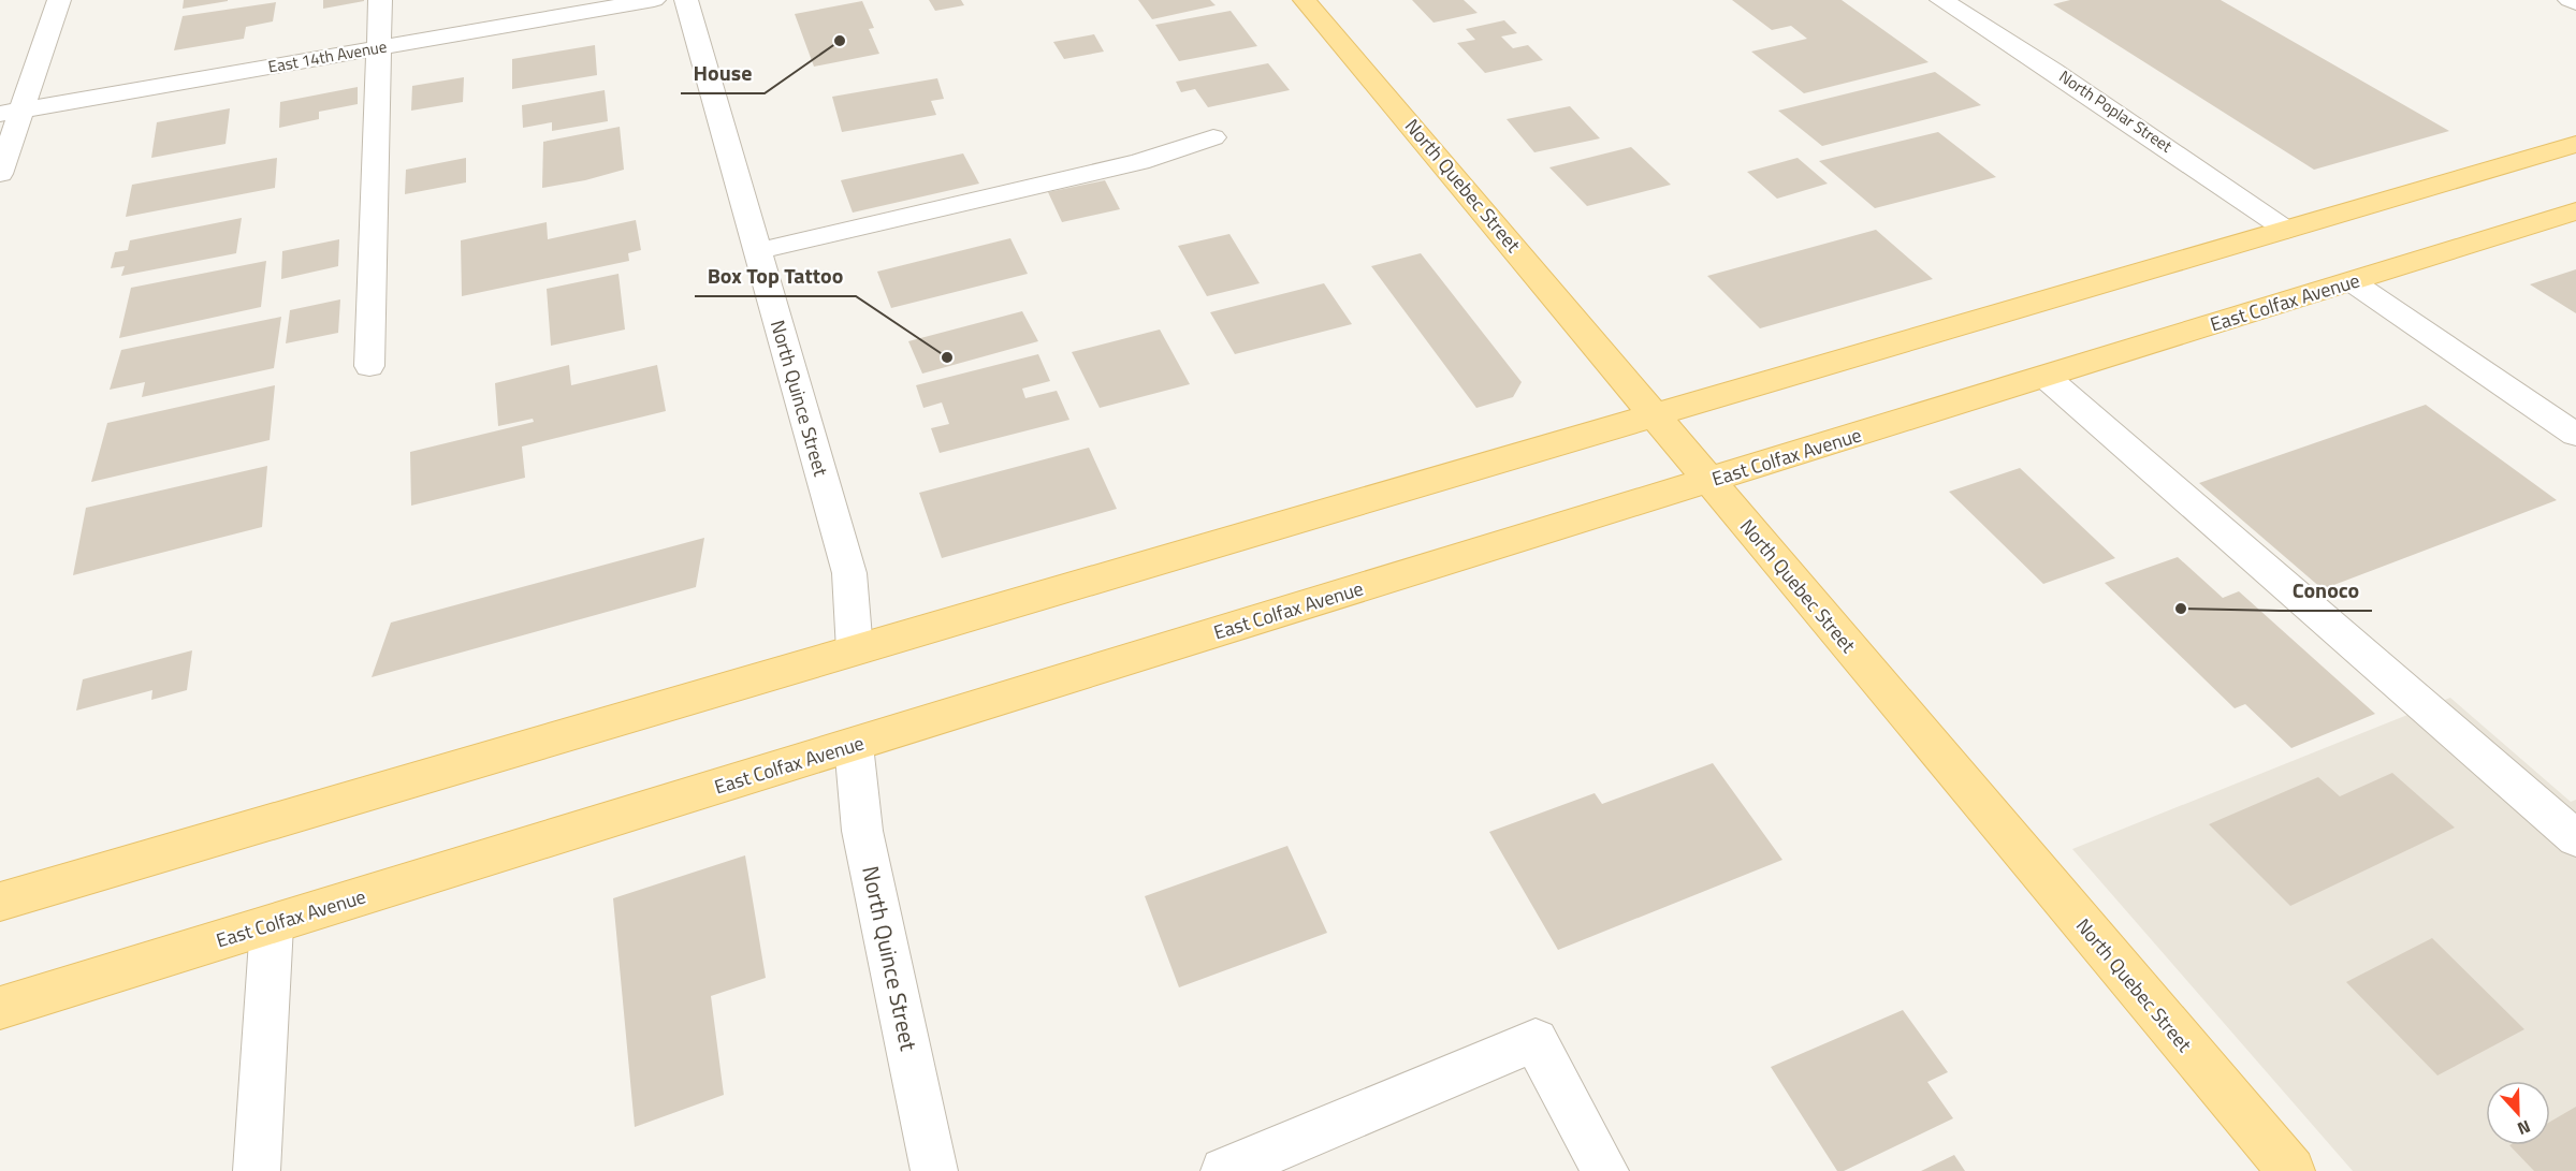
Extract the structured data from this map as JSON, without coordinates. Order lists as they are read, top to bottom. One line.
{"streets":{"main road":["North Quebec Street","East Colfax Avenue"],"street":["East 14th Avenue","North Poplar Street","North Quince Street"]},"crossings":[["North Quebec Street","East Colfax Avenue"],["East Colfax Avenue","North Quince Street"]],"places":["House","Box Top Tattoo","Conoco"],"north":"bottom"}
